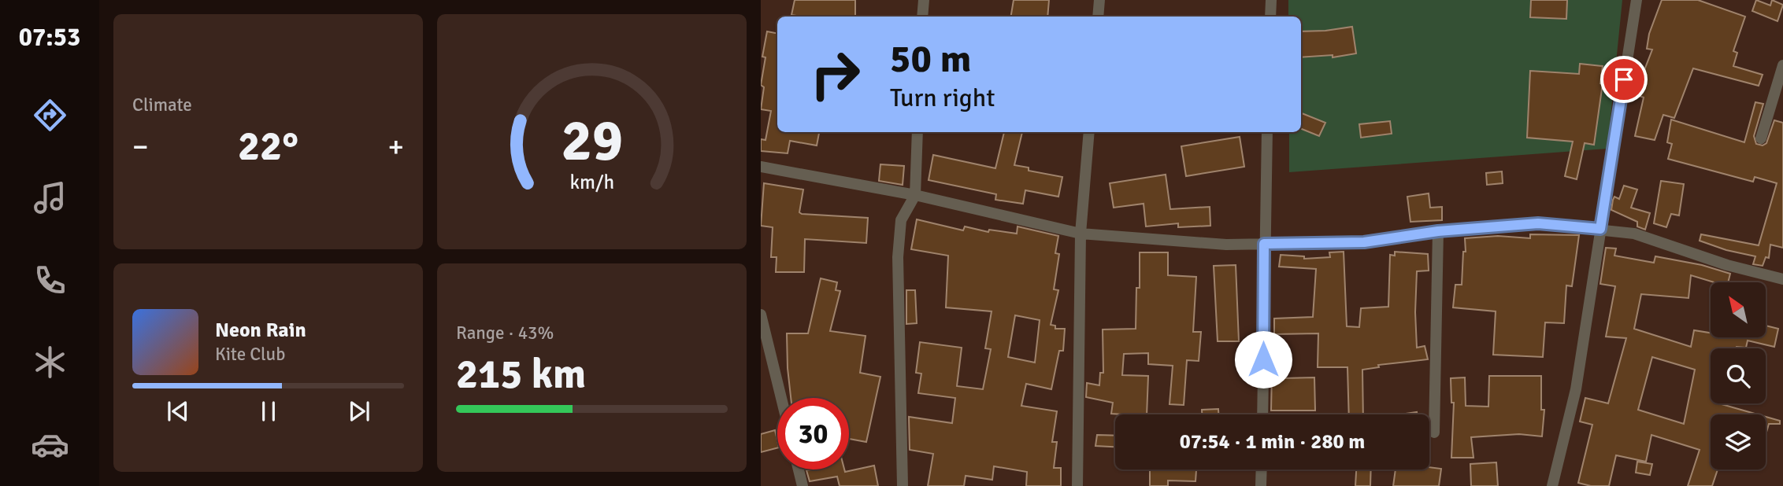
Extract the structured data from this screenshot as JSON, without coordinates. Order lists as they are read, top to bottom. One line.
{"north":"top left","page":{"tabs":"07:53","tile":["Climate",["Range · 43%","215 km"]],"turn":["50 m","Turn right"],"heat":["−","22°","+"],"song":["Neon Rain","Kite Club"],"limit":"30","trip":"07:54 · 1 min · 280 m","gauge":["29","km/h"]}}
